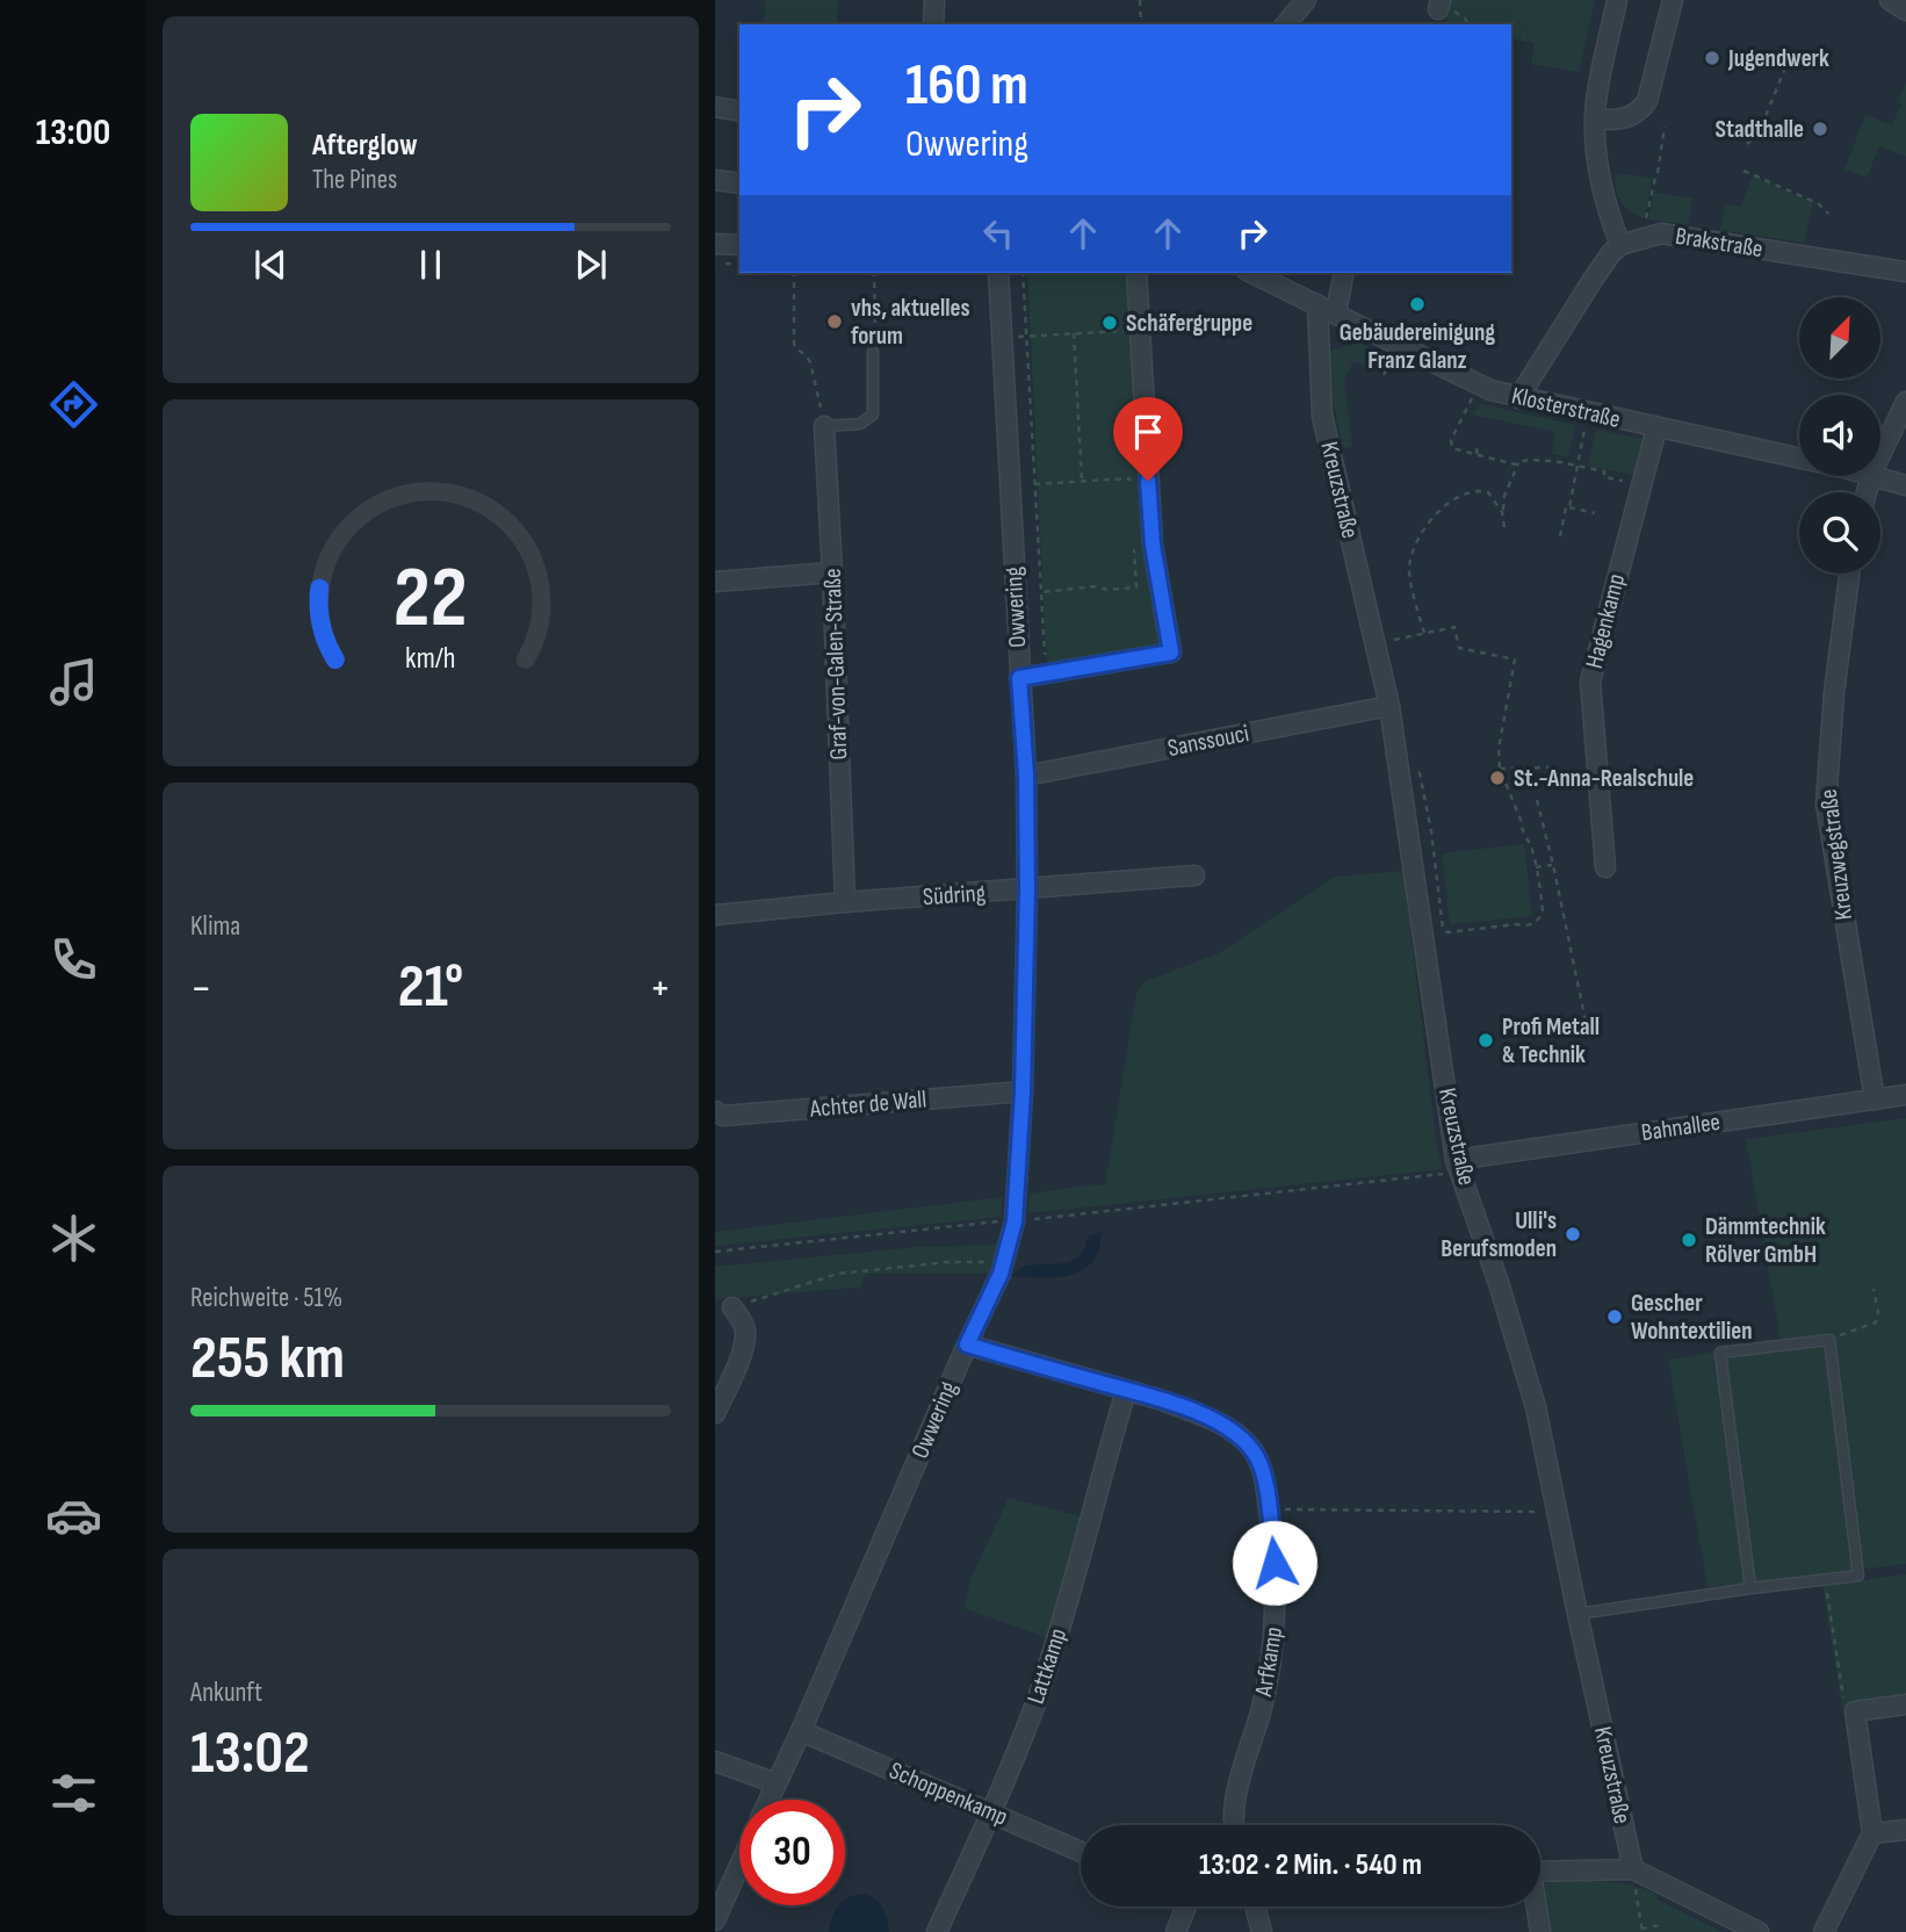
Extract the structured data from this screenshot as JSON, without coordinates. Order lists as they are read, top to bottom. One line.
{"streets":{"street":["Brakstraße","Klosterstraße","Kreuzstraße","Owwering","Hagenkamp","Graf-von-Galen-Straße","Sanssouci","Kreuzwegstraße","Südring","Achter de Wall","Bahnallee","Arfkamp","Lattkamp","Schoppenkamp"]},"crossings":[["Klosterstraße","Kreuzstraße"],["Klosterstraße","Hagenkamp"],["Kreuzstraße","Sanssouci"],["Kreuzstraße","Bahnallee"],["Owwering","Sanssouci"],["Owwering","Südring"],["Owwering","Achter de Wall"],["Owwering","Arfkamp"],["Owwering","Schoppenkamp"],["Graf-von-Galen-Straße","Südring"],["Kreuzwegstraße","Bahnallee"],["Arfkamp","Lattkamp"],["Lattkamp","Schoppenkamp"]],"places":["Jugendwerk","Stadthalle","Gebäudereinigung Franz Glanz","vhs, aktuelles forum","Schäfergruppe","St.-Anna-Realschule","Profi Metall & Technik","Ulli's Berufsmoden","Dämmtechnik Rölver GmbH","Gescher Wohntextilien"],"north":"top right","page":{"tabs":"13:00","turn":["160 m","Owwering"],"song":["Afterglow","The Pines"],"tile":["Klima",["Reichweite · 51%","255 km"],["Ankunft","13:02"]],"heat":["−","21°","+"],"limit":"30","trip":"13:02 · 2 Min. · 540 m","gauge":["22","km/h"]}}
